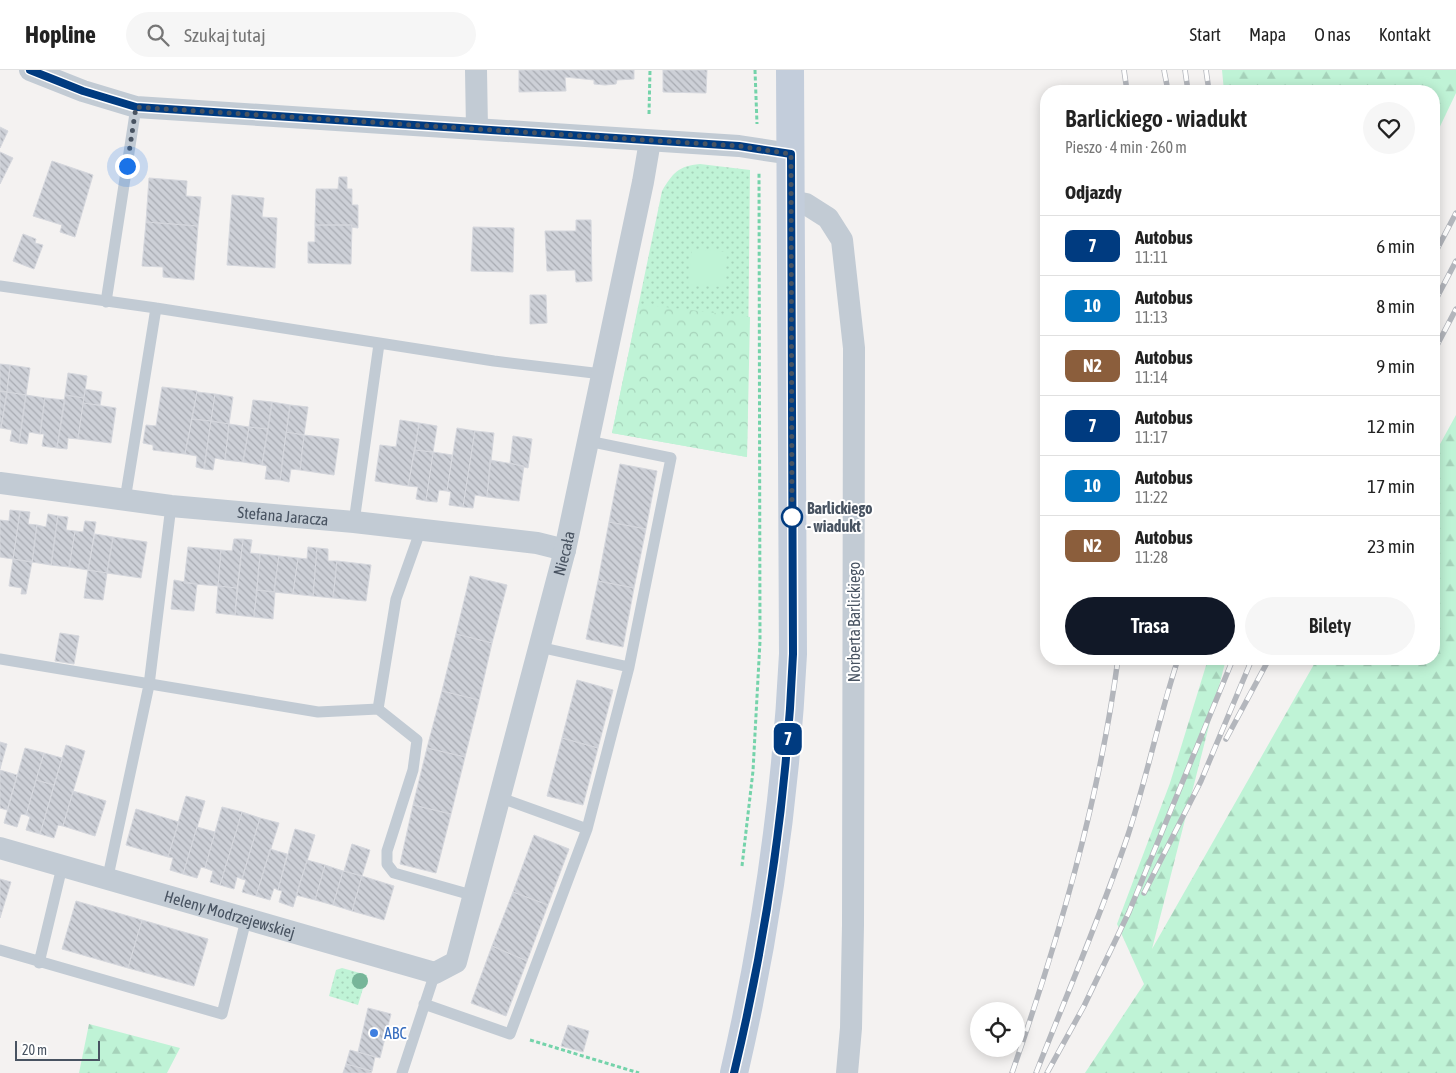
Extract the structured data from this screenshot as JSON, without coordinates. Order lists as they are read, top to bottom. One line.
{"streets":{"street":["Stefana Jaracza","Niecała","Norberta Barlickiego","Heleny Modrzejewskiej"]},"crossings":[["Stefana Jaracza","Niecała"],["Niecała","Heleny Modrzejewskiej"]],"places":["Barlickiego - wiadukt","ABC"],"lines":["bus line 7"],"scale_bar":"20 m","page":{"header":"Hopline","search":"Szukaj tutaj","nav":["Start","Mapa","O nas","Kontakt"],"on_map":"7","heading":[["Barlickiego - wiadukt","Pieszo · 4 min · 260 m"],"Odjazdy"],"list":[{"mark":"7","name":"Autobus","note":"11:11","value":"6 min"},{"mark":"10","name":"Autobus","note":"11:13","value":"8 min"},{"mark":"N2","name":"Autobus","note":"11:14","value":"9 min"},{"mark":"7","name":"Autobus","note":"11:17","value":"12 min"},{"mark":"10","name":"Autobus","note":"11:22","value":"17 min"},{"mark":"N2","name":"Autobus","note":"11:28","value":"23 min"}],"buttons":["Trasa","Bilety"],"scale":"20 m"}}
